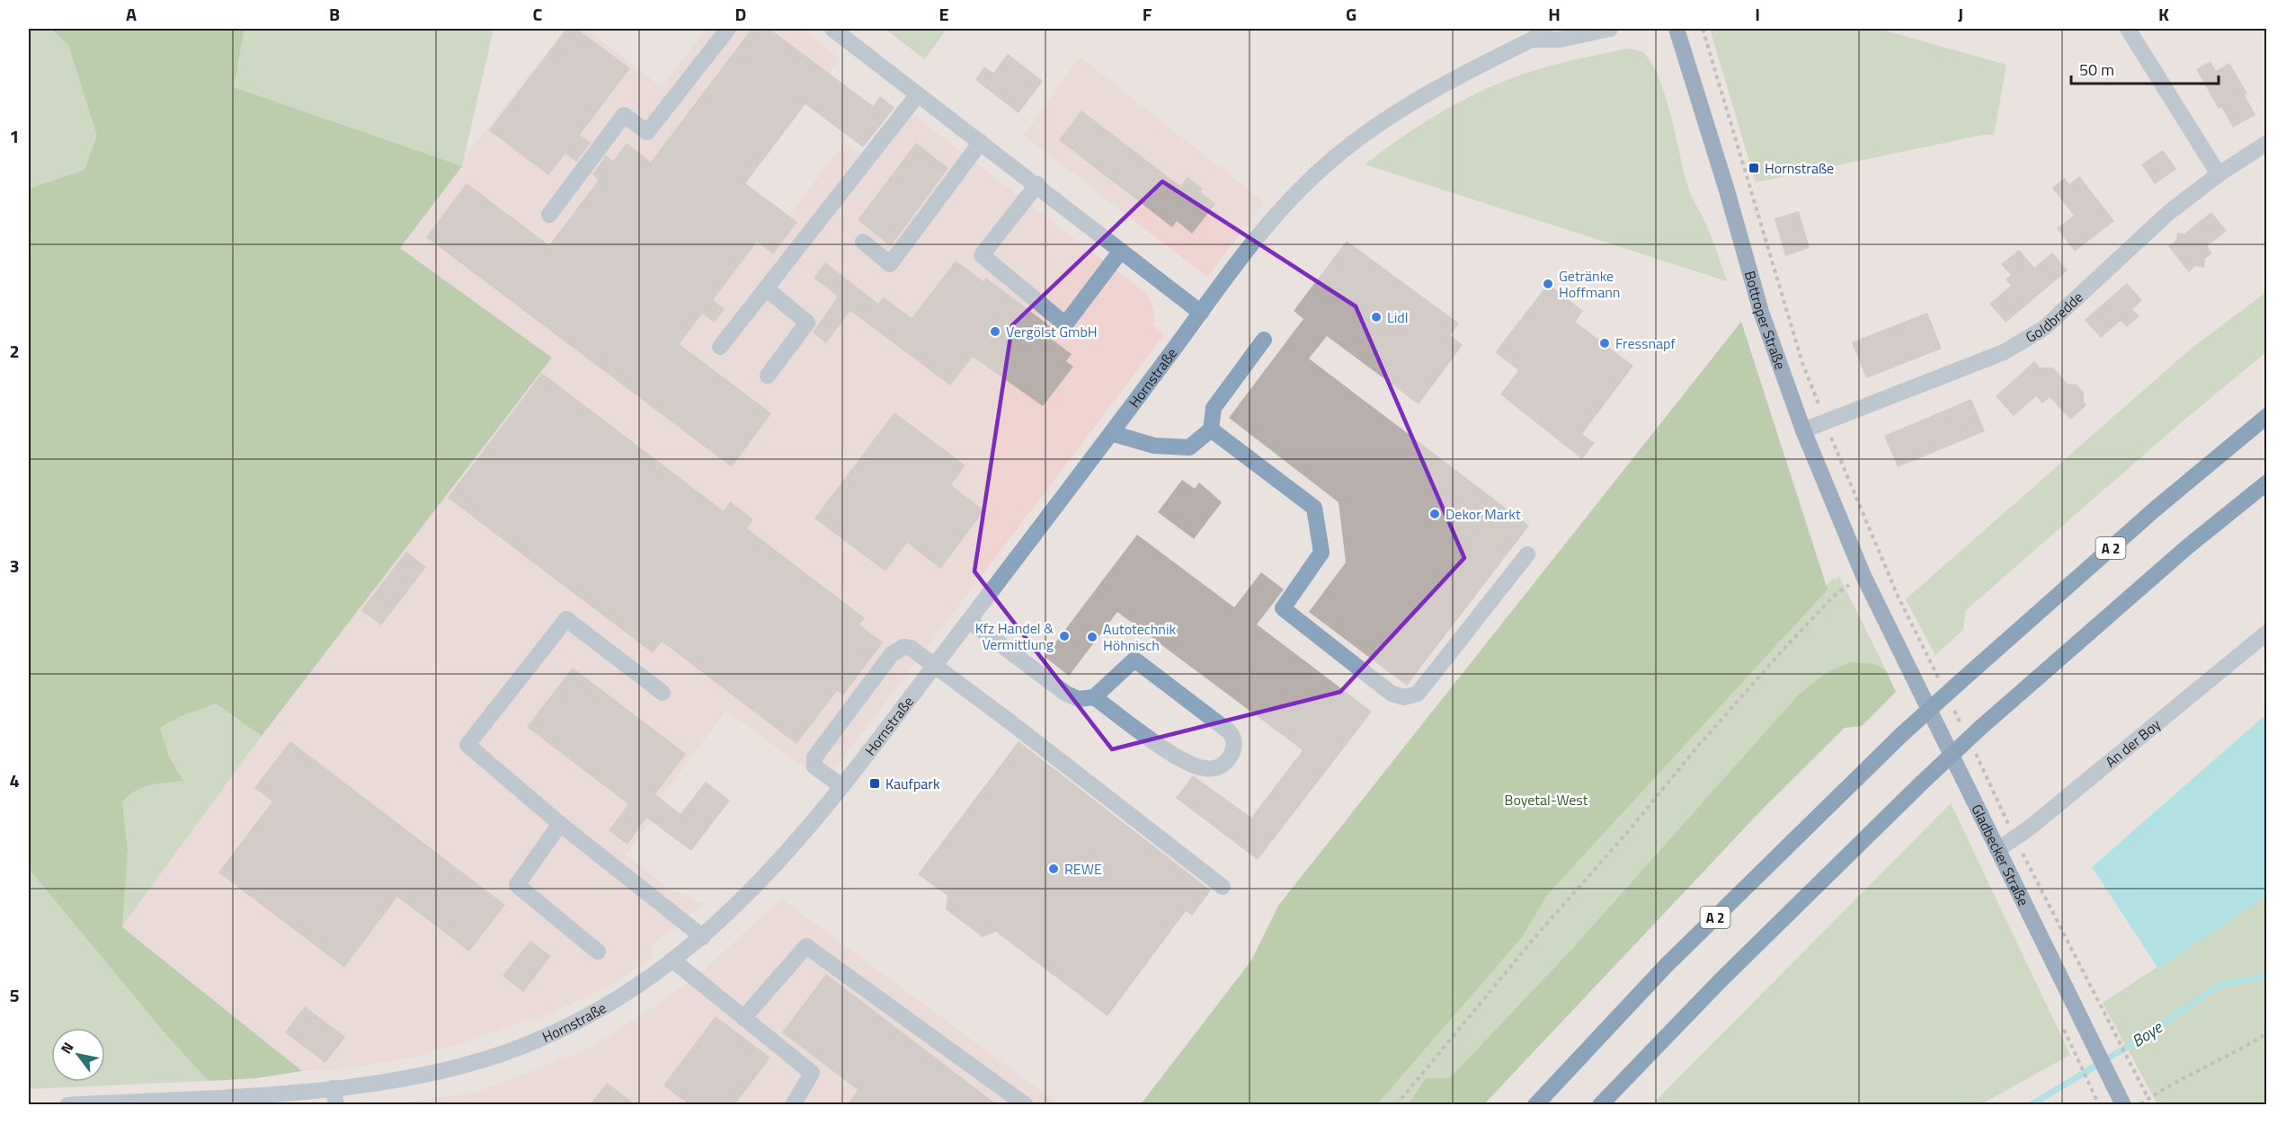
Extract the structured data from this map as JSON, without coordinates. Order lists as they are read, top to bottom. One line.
{"streets":{"highway":["A 2"],"main road":["Bottroper Straße","Gladbecker Straße"],"street":["Goldbredde","Hornstraße","An der Boy"]},"crossings":[["Goldbredde","Bottroper Straße"],["Bottroper Straße","Gladbecker Straße"],["An der Boy","Gladbecker Straße"]],"water":["Boye"],"parks":["Boyetal-West"],"places":{"transit":["Hornstraße","Kaufpark"],"other":["Getränke Hoffmann","Lidl","Vergölst GmbH","Fressnapf","Dekor Markt","Kfz Handel & Vermittlung","Autotechnik Höhnisch","REWE"]},"scale_bar":"50 m","north":"top left","grid":{"columns":["A","B","C","D","E","F","G","H","I","J","K"],"rows":["1","2","3","4","5"]}}
